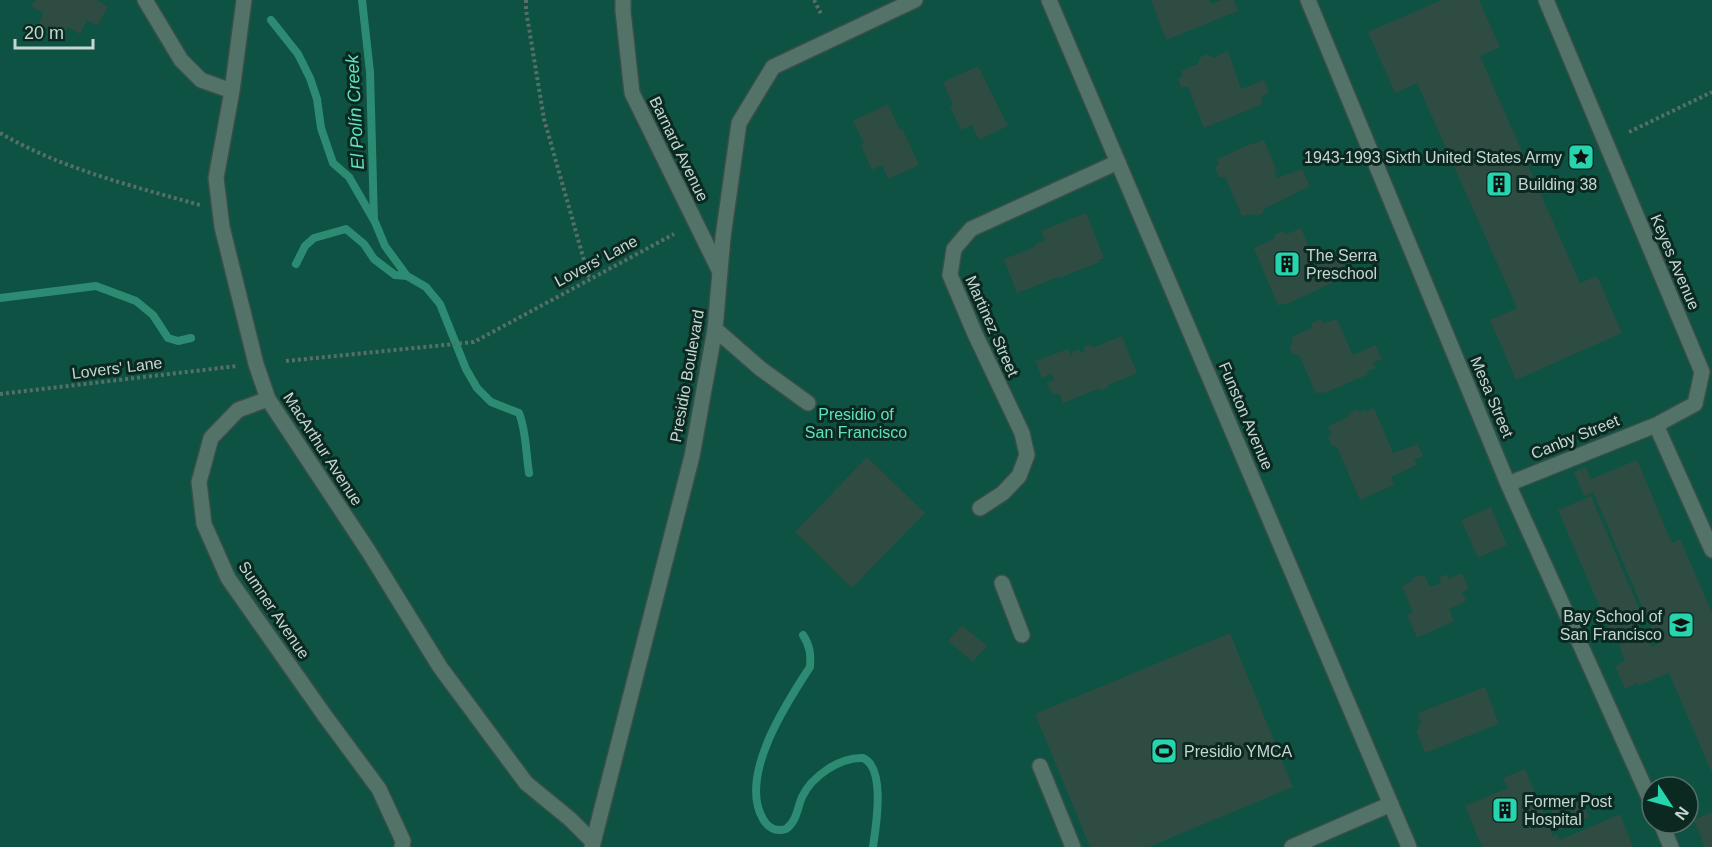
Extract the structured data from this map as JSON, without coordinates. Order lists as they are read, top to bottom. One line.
{"streets":{"street":["Barnard Avenue","Keyes Avenue","Martinez Street","Presidio Boulevard","Mesa Street","Funston Avenue","Canby Street","MacArthur Avenue","Sumner Avenue"],"path":["Lovers' Lane"]},"crossings":[["Barnard Avenue","Presidio Boulevard"],["Keyes Avenue","Canby Street"],["Martinez Street","Funston Avenue"],["Presidio Boulevard","MacArthur Avenue"],["Mesa Street","Canby Street"],["MacArthur Avenue","Sumner Avenue"]],"water":["El Polín Creek"],"parks":["Presidio of San Francisco"],"places":{"place":["1943-1993 Sixth United States Army"],"building":["Building 38","The Serra Preschool","Former Post Hospital"],"school or university":["Bay School of San Francisco"],"sports":["Presidio YMCA"]},"scale_bar":"20 m","north":"bottom right"}
